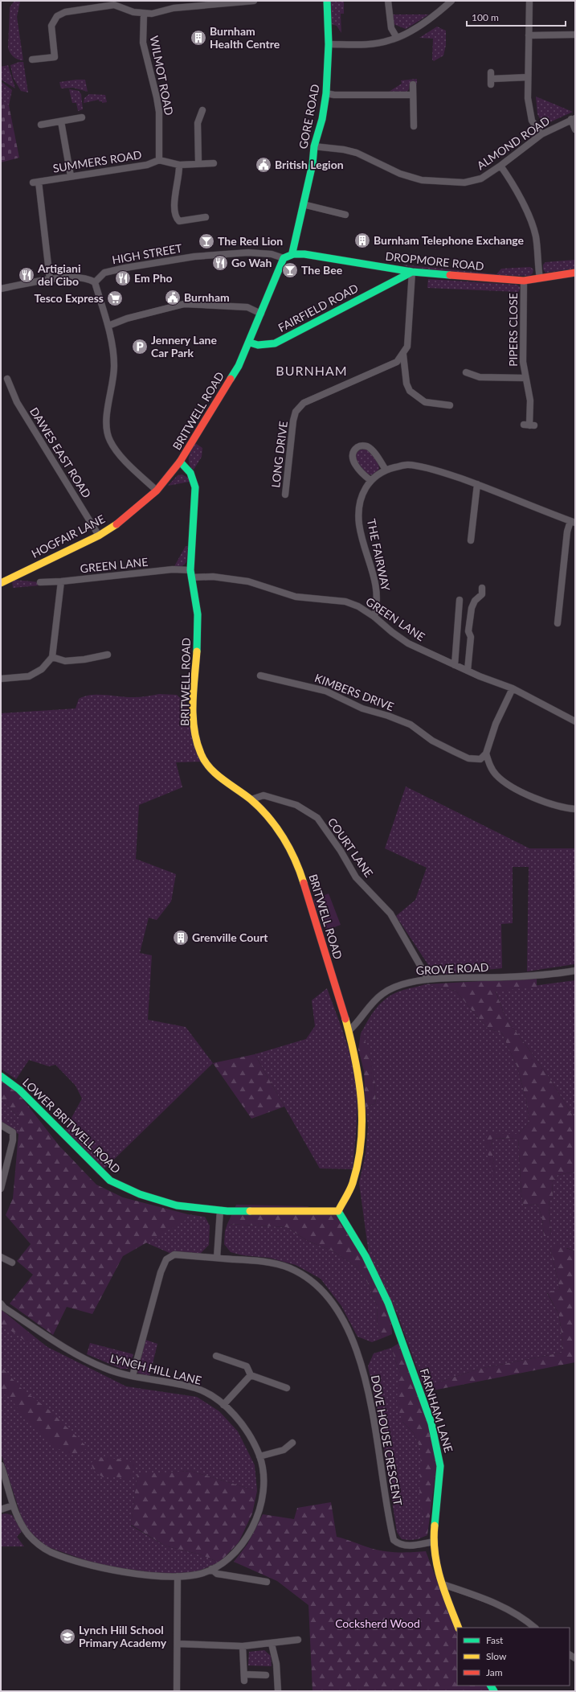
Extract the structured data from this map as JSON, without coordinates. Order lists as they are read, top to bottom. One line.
{"streets":{"street":["WILMOT ROAD","GORE ROAD","ALMOND ROAD","SUMMERS ROAD","HIGH STREET","DROPMORE ROAD","FAIRFIELD ROAD","PIPERS CLOSE","BRITWELL ROAD","DAWES EAST ROAD","LONG DRIVE","HOGFAIR LANE","THE FAIRWAY","GREEN LANE","KIMBERS DRIVE","COURT LANE","GROVE ROAD","LOWER BRITWELL ROAD","LYNCH HILL LANE","FARNHAM LANE","DOVE HOUSE CRESCENT"]},"crossings":[["WILMOT ROAD","SUMMERS ROAD"],["GORE ROAD","ALMOND ROAD"],["GORE ROAD","DROPMORE ROAD"],["HIGH STREET","BRITWELL ROAD"],["DROPMORE ROAD","FAIRFIELD ROAD"],["DROPMORE ROAD","PIPERS CLOSE"],["FAIRFIELD ROAD","BRITWELL ROAD"],["BRITWELL ROAD","HOGFAIR LANE"],["BRITWELL ROAD","GREEN LANE"],["BRITWELL ROAD","COURT LANE"],["BRITWELL ROAD","GROVE ROAD"],["BRITWELL ROAD","LOWER BRITWELL ROAD"],["BRITWELL ROAD","FARNHAM LANE"],["DAWES EAST ROAD","HOGFAIR LANE"],["THE FAIRWAY","GREEN LANE"],["COURT LANE","GROVE ROAD"],["LOWER BRITWELL ROAD","FARNHAM LANE"],["LYNCH HILL LANE","DOVE HOUSE CRESCENT"],["FARNHAM LANE","DOVE HOUSE CRESCENT"]],"districts":["BURNHAM"],"parks":["Cocksherd Wood"],"places":{"building":["Burnham Health Centre","Burnham Telephone Exchange","Grenville Court"],"public building":["British Legion","Burnham"],"bar":["The Red Lion","The Bee"],"restaurant":["Go Wah","Artigiani del Cibo","Em Pho"],"supermarket":["Tesco Express"],"parking":["Jennery Lane Car Park"],"school or university":["Lynch Hill School Primary Academy"]},"legend":["Fast","Slow","Jam"],"scale_bar":"100 m"}
